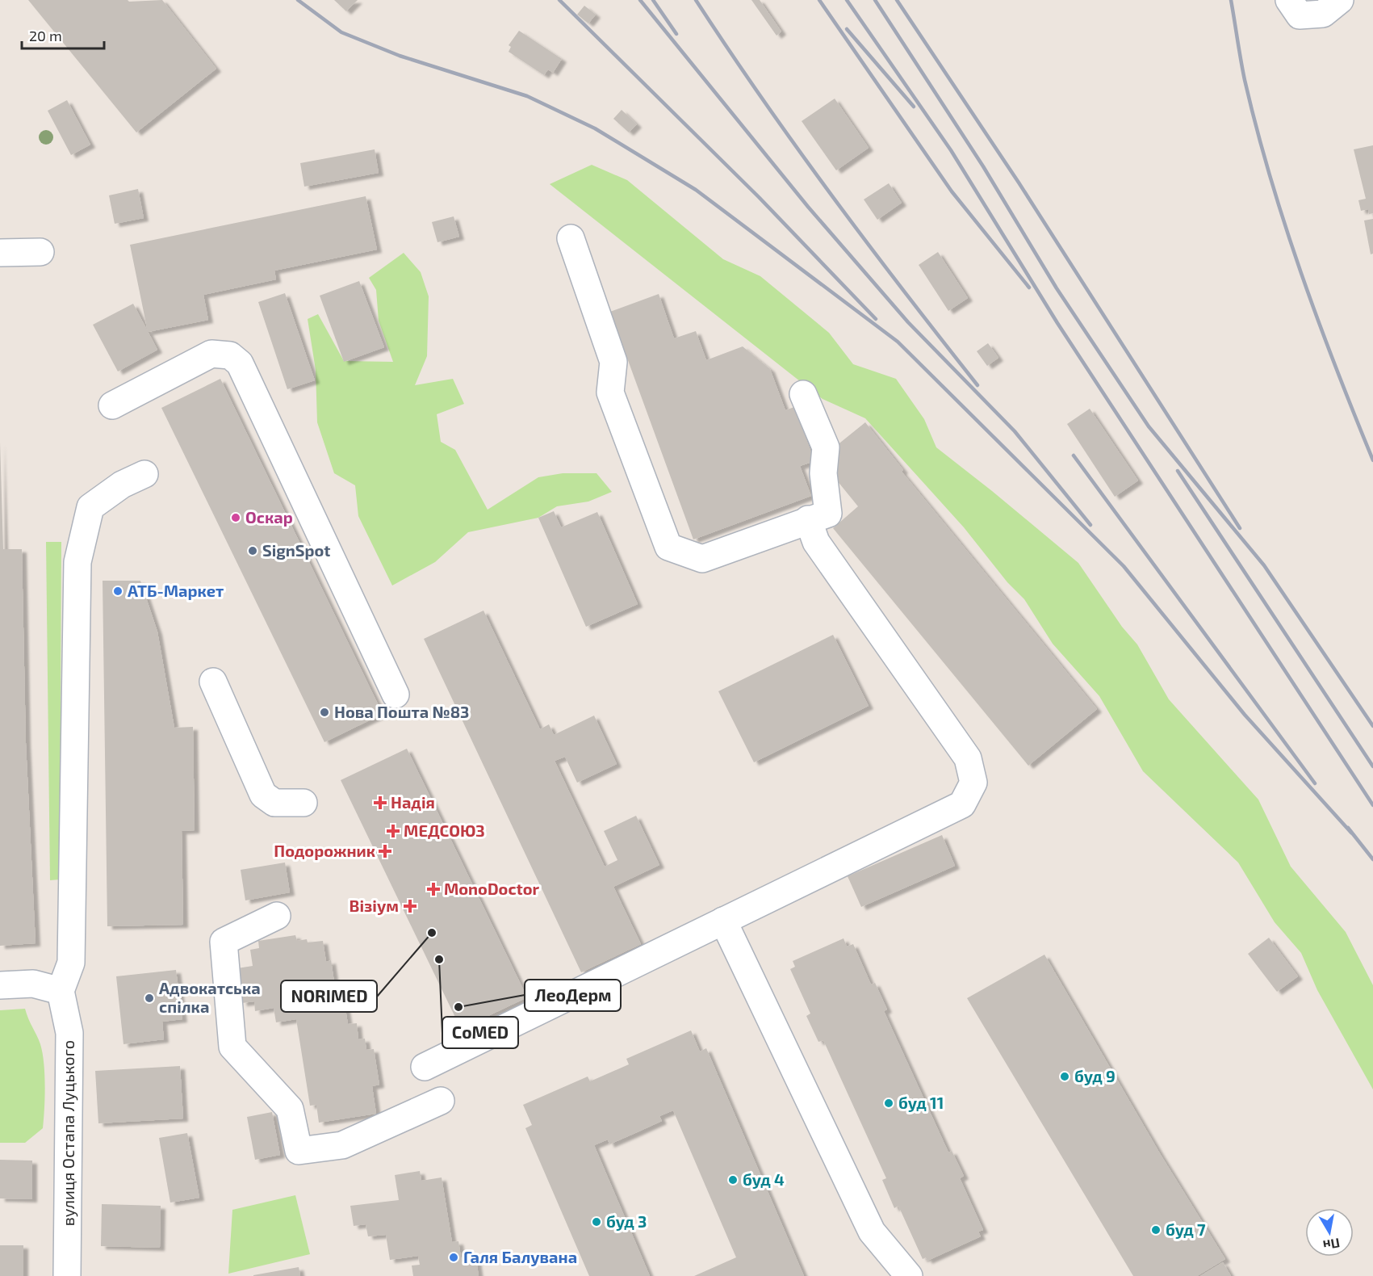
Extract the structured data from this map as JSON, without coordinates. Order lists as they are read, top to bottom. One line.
{"streets":{"street":["вулиця Остапа Луцького"]},"places":{"other":["Оскар","SignSpot","АТБ-Маркет","Нова Пошта №83","NORIMED","CoMED","Адвокатська спілка","ЛеоДерм","буд 9","буд 11","буд 4","буд 3","буд 7","Галя Балувана"],"health":["Надія","МЕДСОЮЗ","Подорожник","MonoDoctor","Візіум"]},"scale_bar":"20 m","north":"bottom"}
